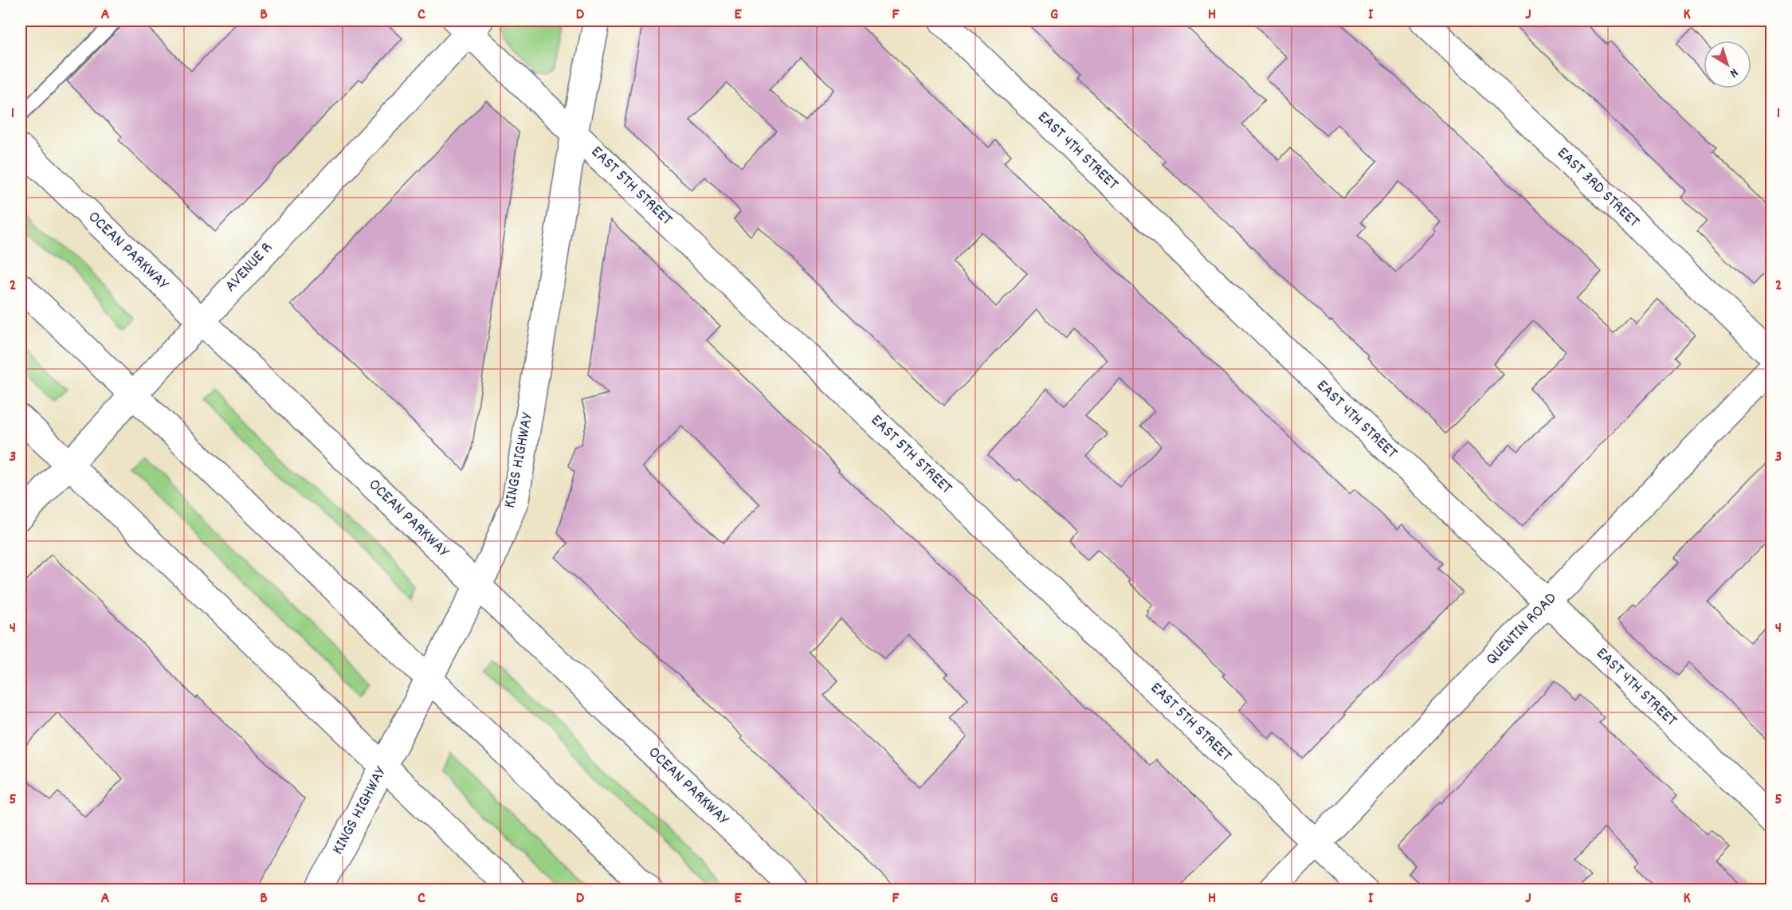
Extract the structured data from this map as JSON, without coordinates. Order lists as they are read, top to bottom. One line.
{"streets":{"street":["EAST 4TH STREET","EAST 5TH STREET","EAST 3RD STREET","OCEAN PARKWAY","AVENUE R","KINGS HIGHWAY","QUENTIN ROAD"]},"crossings":[["EAST 4TH STREET","QUENTIN ROAD"],["EAST 5TH STREET","AVENUE R"],["EAST 5TH STREET","KINGS HIGHWAY"],["EAST 5TH STREET","QUENTIN ROAD"],["OCEAN PARKWAY","AVENUE R"],["OCEAN PARKWAY","KINGS HIGHWAY"]],"north":"bottom right","grid":{"columns":["A","B","C","D","E","F","G","H","I","J","K"],"rows":["1","2","3","4","5"]}}
